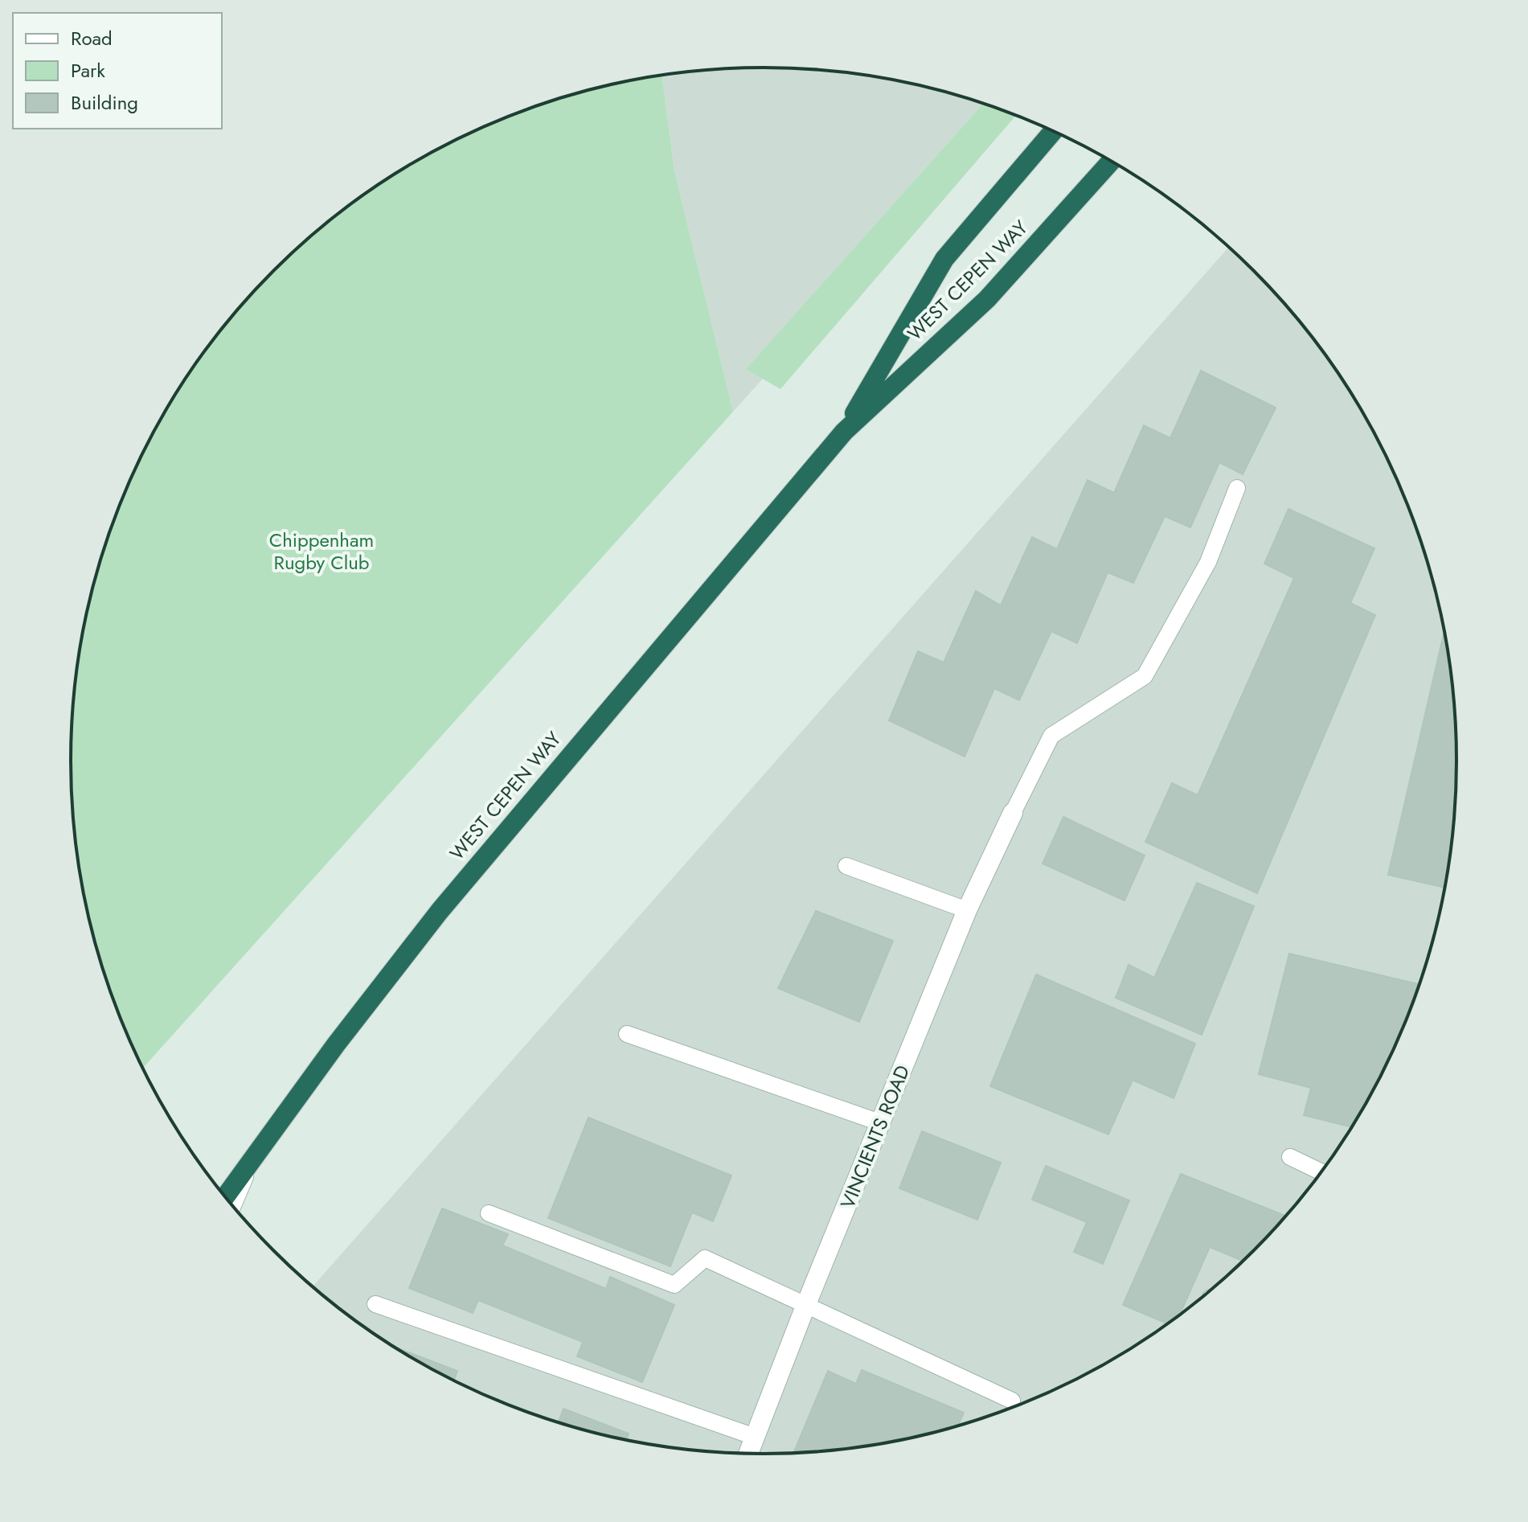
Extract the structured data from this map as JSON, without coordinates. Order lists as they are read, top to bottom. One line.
{"streets":{"highway":["WEST CEPEN WAY"],"street":["VINCIENTS ROAD"]},"parks":["Chippenham Rugby Club"],"legend":["Road","Park","Building"]}
